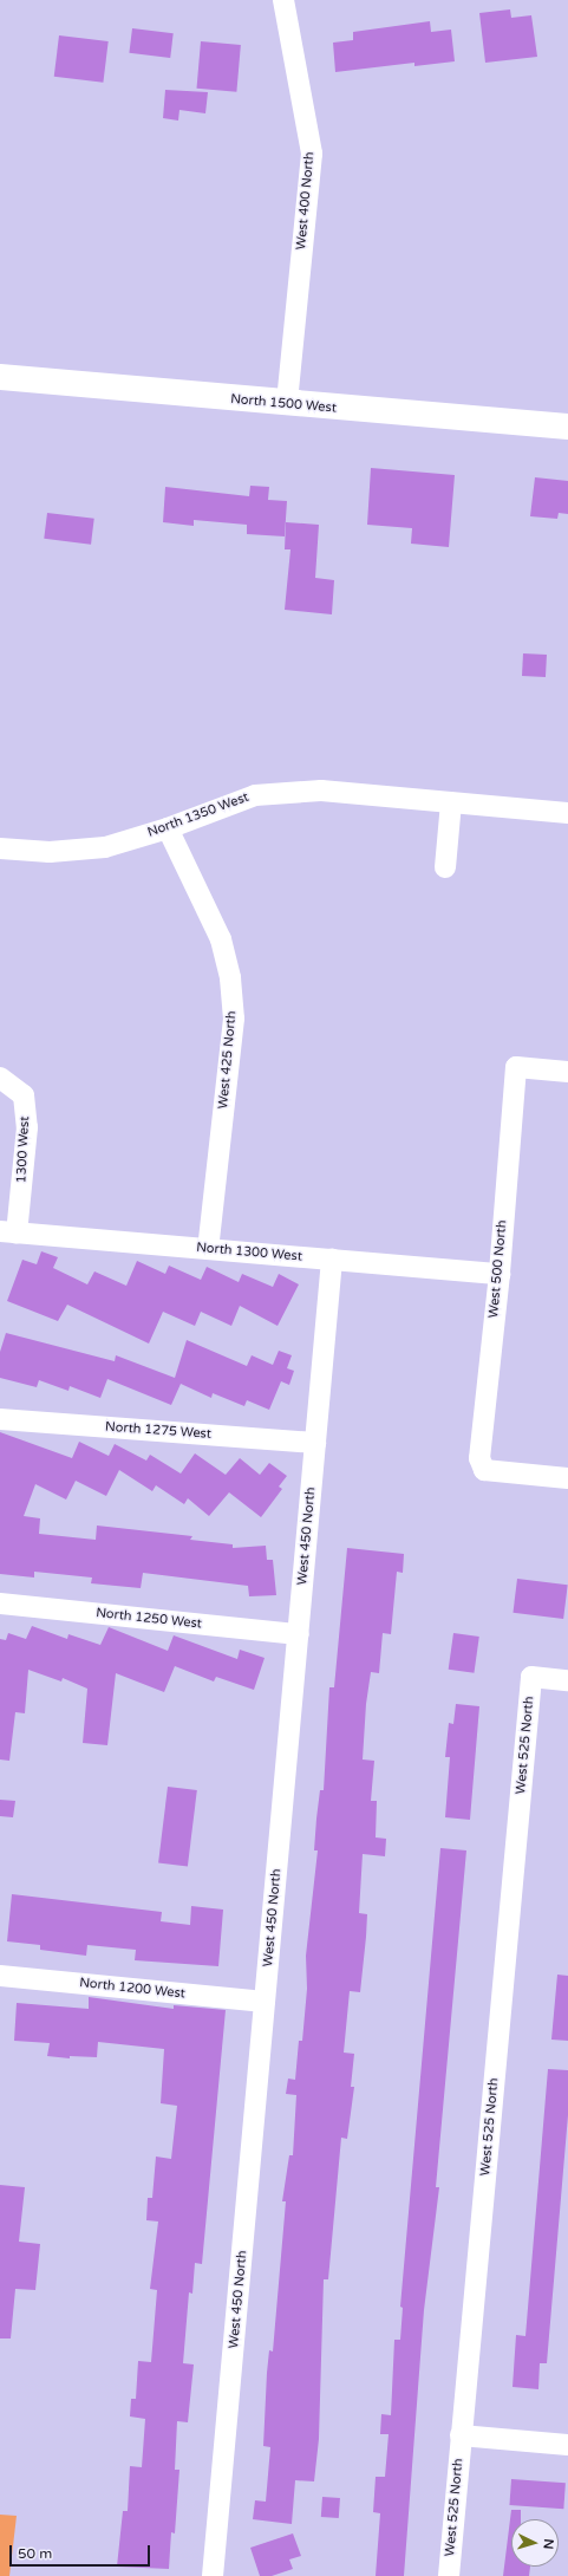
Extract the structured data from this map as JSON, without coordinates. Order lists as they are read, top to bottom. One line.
{"streets":{"street":["West 400 North","North 1500 West","North 1350 West","West 425 North","1300 West","North 1300 West","West 500 North","North 1275 West","West 450 North","North 1250 West","West 525 North","North 1200 West"]},"crossings":[["West 400 North","North 1500 West"],["North 1350 West","West 425 North"],["West 425 North","North 1300 West"],["1300 West","North 1300 West"],["North 1300 West","West 500 North"],["North 1300 West","West 450 North"],["North 1275 West","West 450 North"],["West 450 North","North 1250 West"],["West 450 North","North 1200 West"]],"scale_bar":"50 m","north":"right"}
